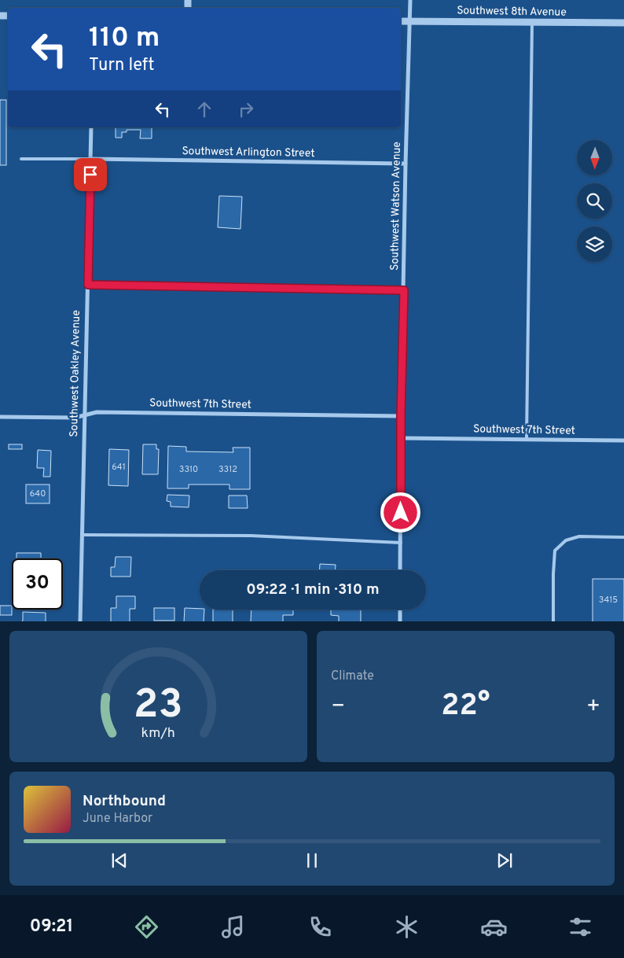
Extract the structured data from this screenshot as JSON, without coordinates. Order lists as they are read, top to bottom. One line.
{"streets":{"street":["Southwest 8th Avenue","Southwest Arlington Street","Southwest Watson Avenue","Southwest Oakley Avenue","Southwest 7th Street"]},"crossings":[["Southwest 8th Avenue","Southwest Watson Avenue"],["Southwest Arlington Street","Southwest Watson Avenue"],["Southwest Arlington Street","Southwest Oakley Avenue"],["Southwest Watson Avenue","Southwest 7th Street"],["Southwest Oakley Avenue","Southwest 7th Street"]],"house_numbers":["641","3310","3312","640","3415"],"north":"bottom","page":{"turn":["110 m","Turn left"],"limit":"30","trip":"09:22 · 1 min · 310 m","tile":"Climate","heat":["−","22°","+"],"song":["Northbound","June Harbor"],"tabs":"09:21","gauge":["23","km/h"]}}
